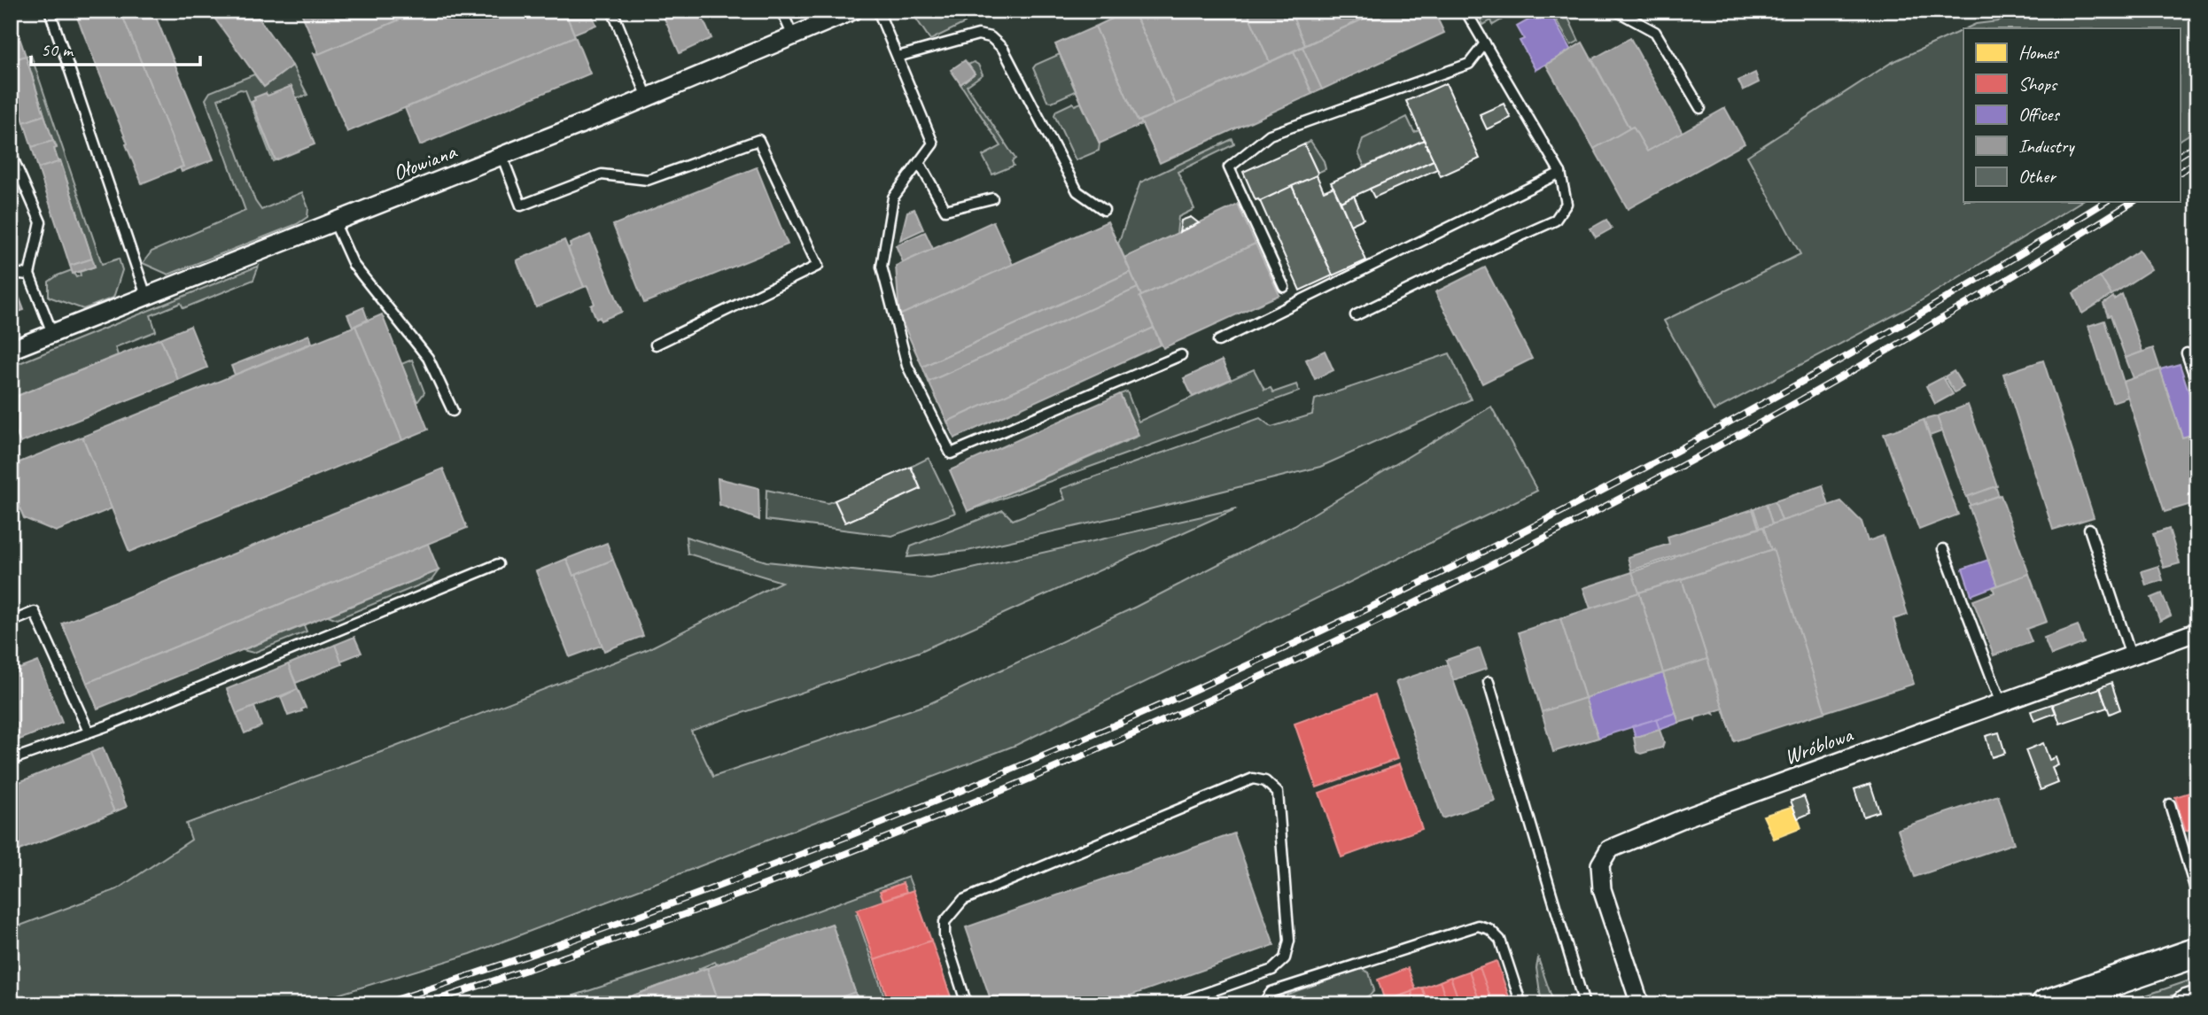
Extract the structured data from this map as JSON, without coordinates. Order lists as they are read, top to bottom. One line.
{"streets":{"street":["Ołowiana","Wróblowa"]},"legend":["Homes","Shops","Offices","Industry","Other"],"scale_bar":"50 m"}
